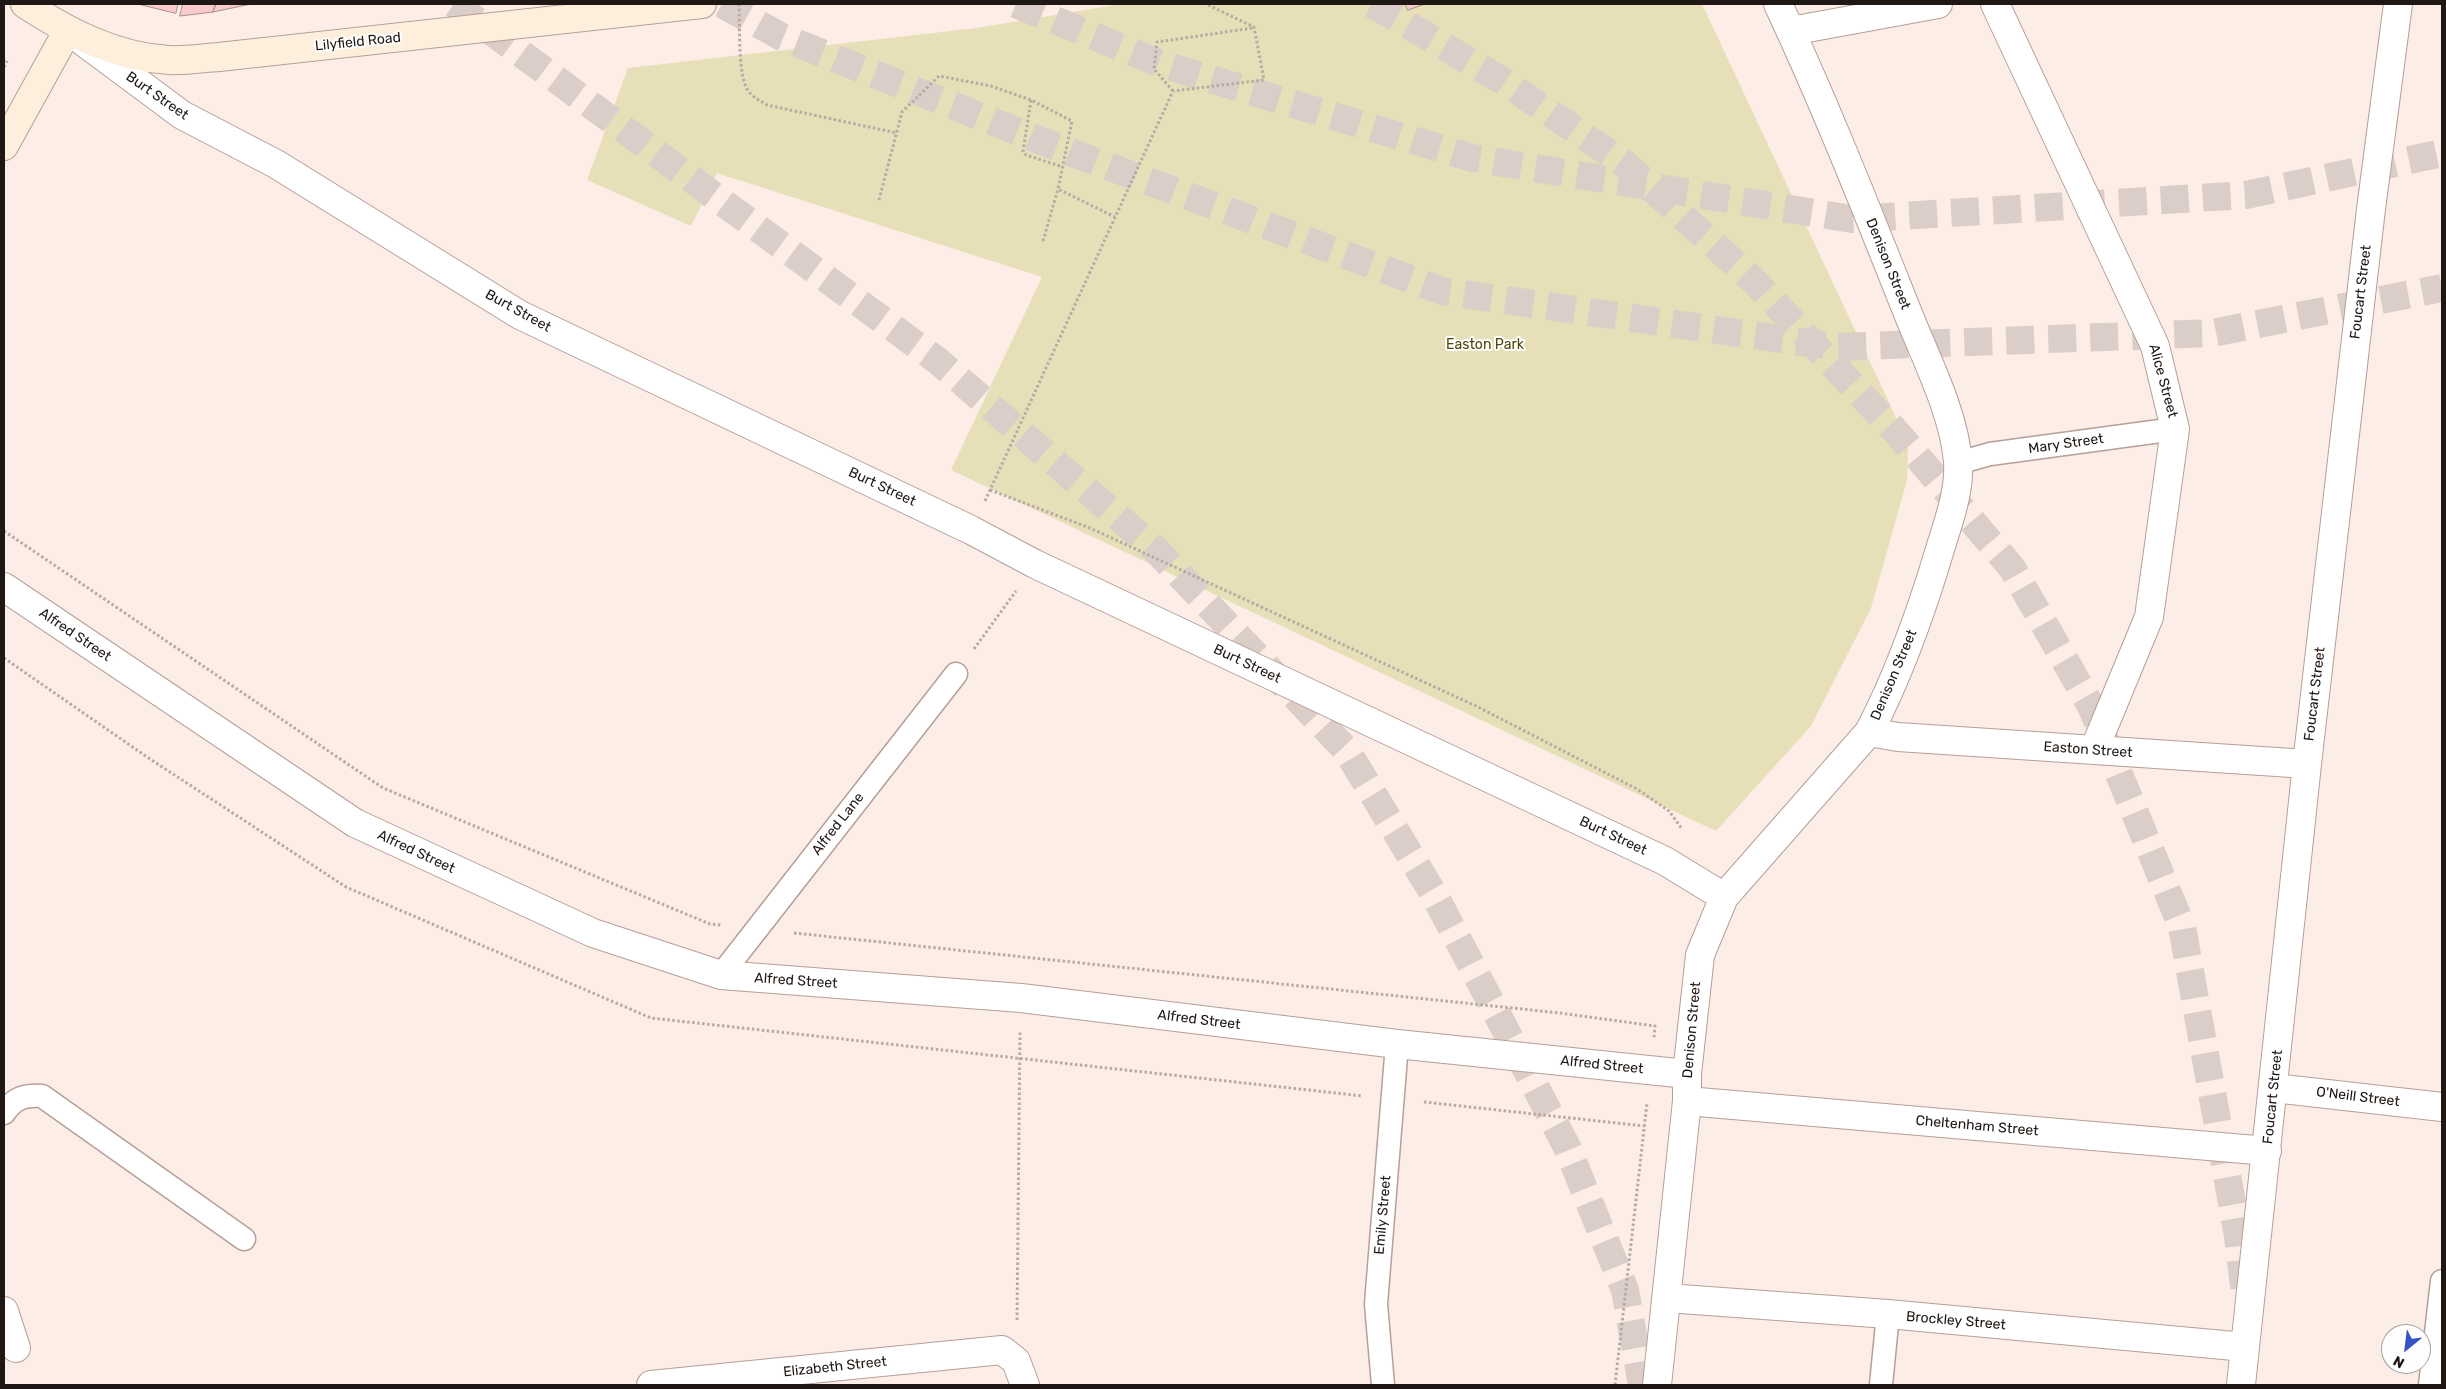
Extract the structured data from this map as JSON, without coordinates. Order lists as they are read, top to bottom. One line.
{"streets":{"main road":["Lilyfield Road"],"street":["Burt Street","Denison Street","Foucart Street","Alice Street","Alfred Street","Easton Street","O'Neill Street","Cheltenham Street","Brockley Street","Elizabeth Street"],"lane":["Mary Street","Alfred Lane","Emily Street"]},"crossings":[["Lilyfield Road","Burt Street"],["Burt Street","Denison Street"],["Denison Street","Mary Street"],["Denison Street","Alfred Street"],["Denison Street","Easton Street"],["Denison Street","Cheltenham Street"],["Denison Street","Brockley Street"],["Foucart Street","Easton Street"],["Foucart Street","O'Neill Street"],["Foucart Street","Cheltenham Street"],["Foucart Street","Brockley Street"],["Alice Street","Mary Street"],["Alice Street","Easton Street"],["Alfred Street","Alfred Lane"],["Alfred Street","Emily Street"]],"parks":["Easton Park"],"north":"bottom left"}
